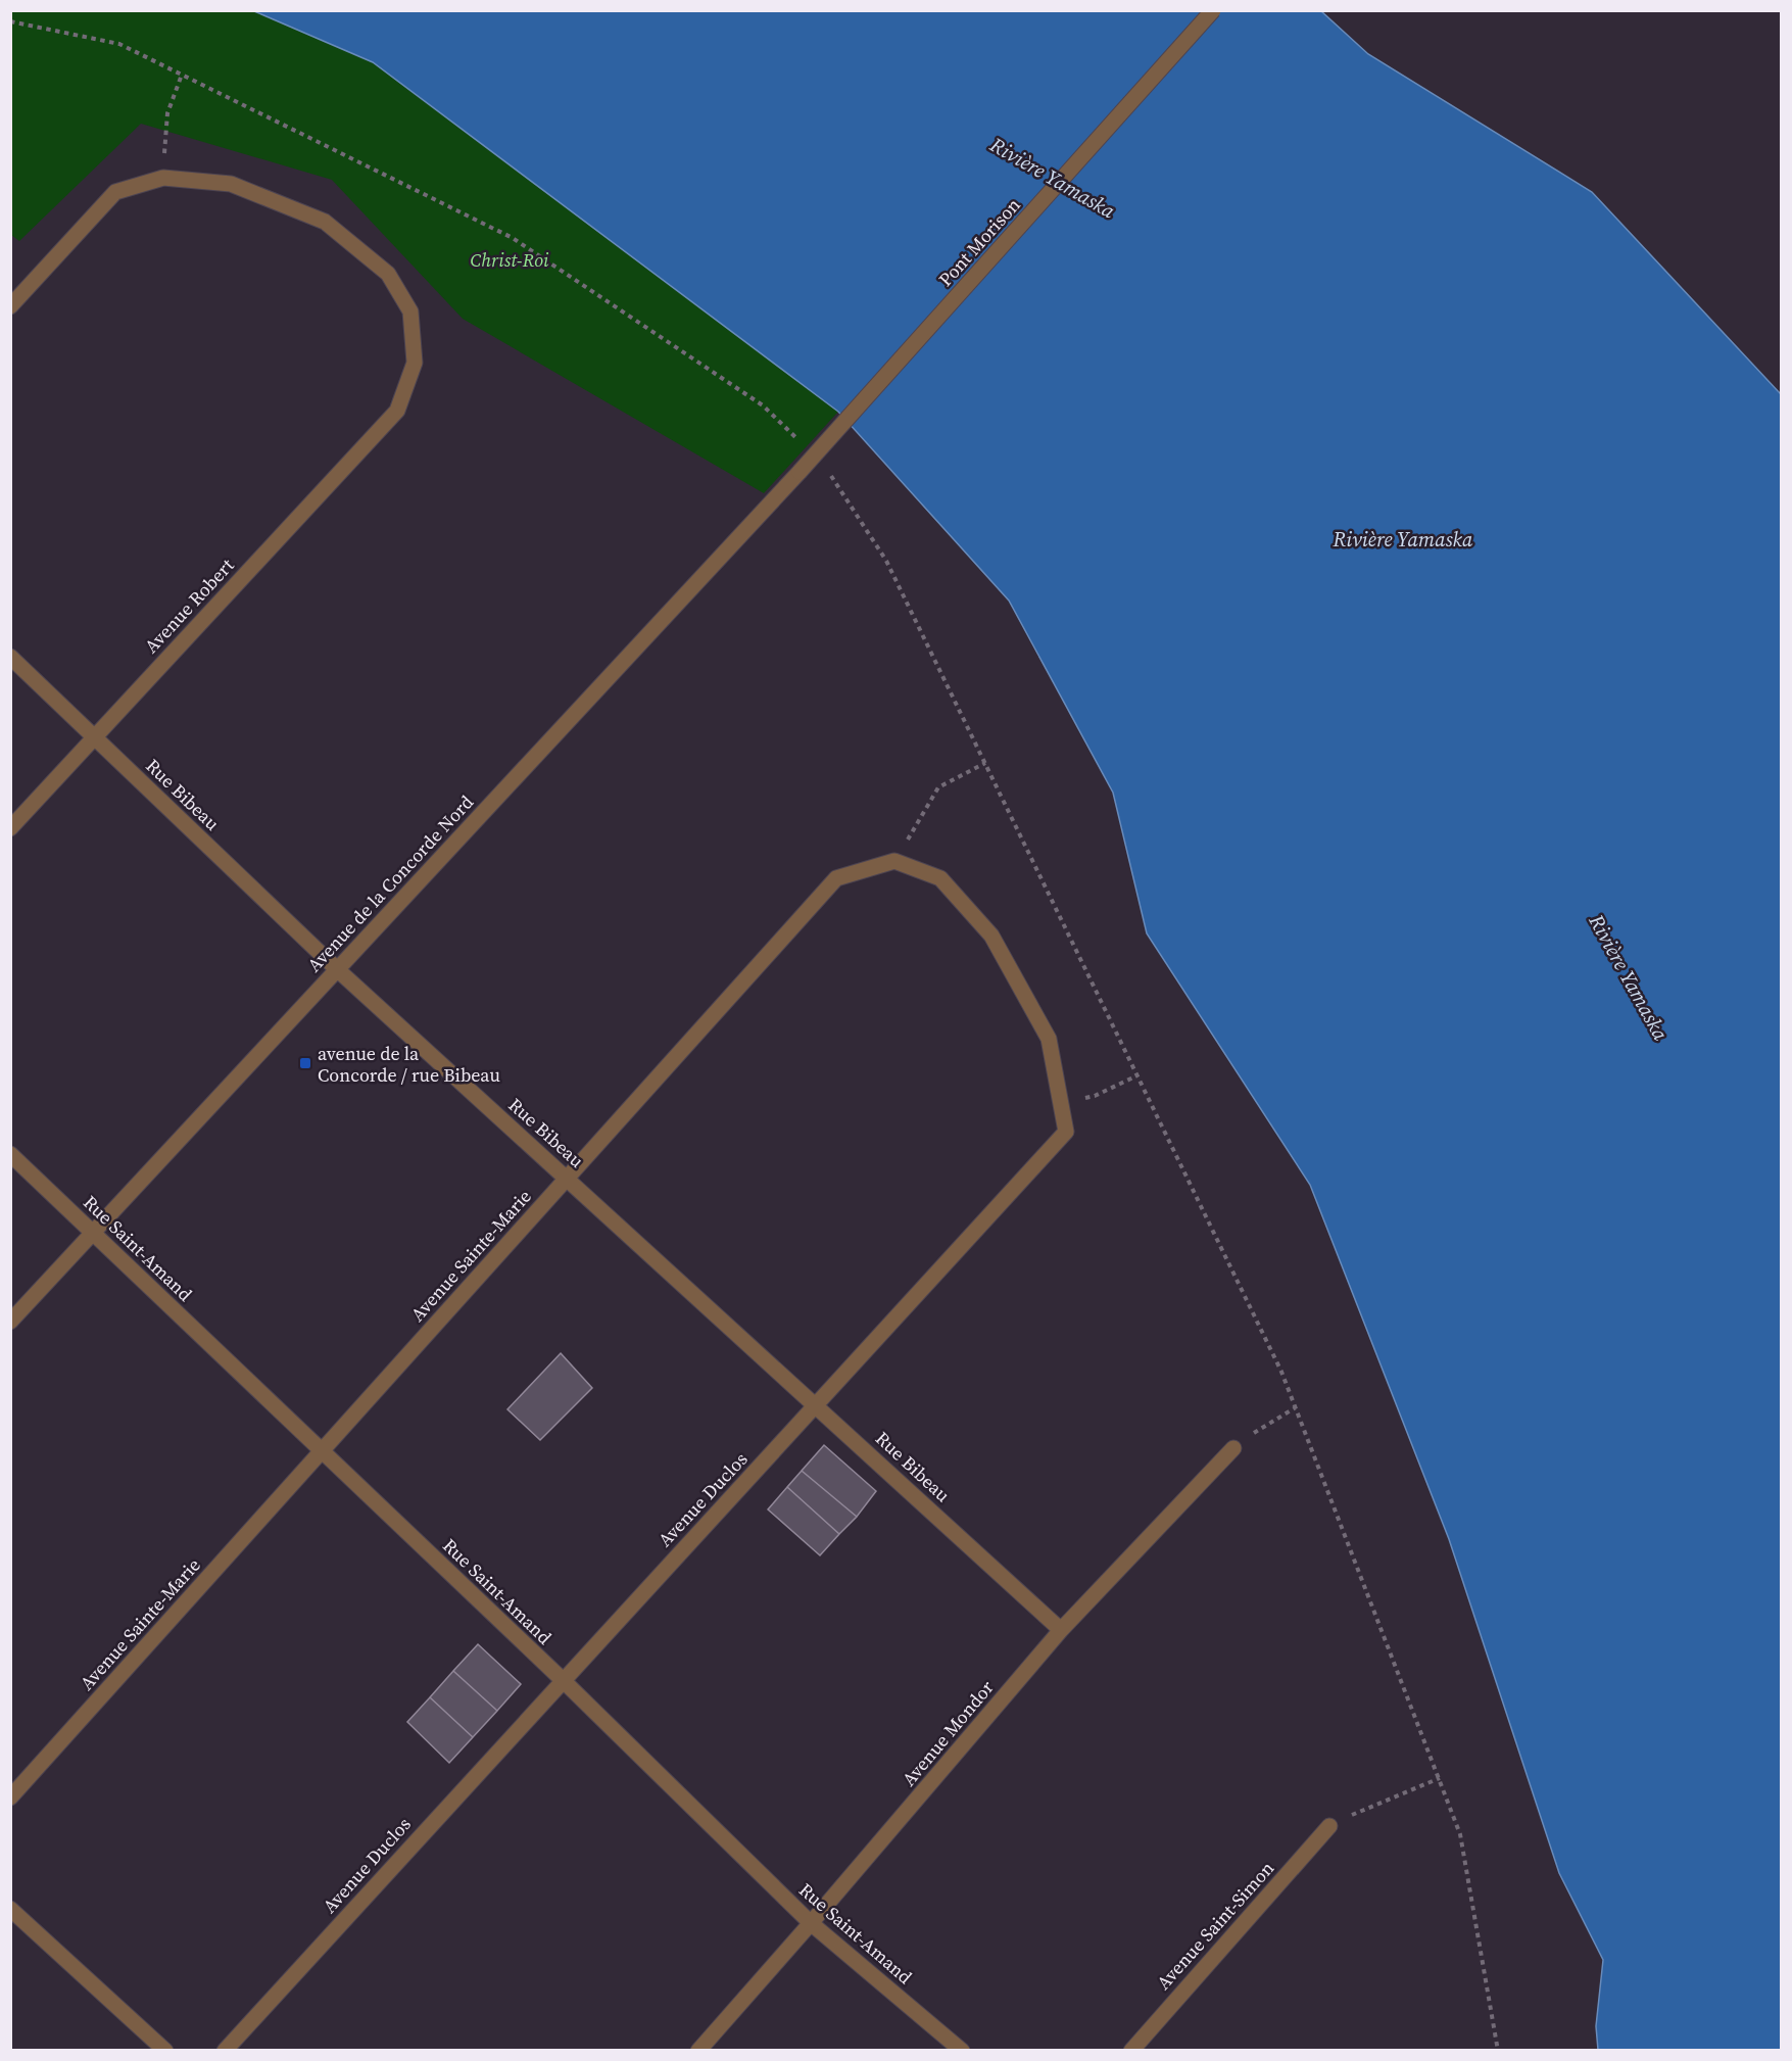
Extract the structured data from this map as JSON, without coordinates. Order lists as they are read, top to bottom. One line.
{"streets":{"street":["Pont Morison","Avenue Robert","Rue Bibeau","Avenue de la Concorde Nord","Rue Saint-Amand","Avenue Sainte-Marie","Avenue Duclos","Avenue Mondor","Avenue Saint-Simon"]},"crossings":[["Pont Morison","Avenue de la Concorde Nord"],["Avenue Robert","Rue Bibeau"],["Rue Bibeau","Avenue de la Concorde Nord"],["Rue Bibeau","Avenue Sainte-Marie"],["Rue Bibeau","Avenue Duclos"],["Rue Bibeau","Avenue Mondor"],["Avenue de la Concorde Nord","Rue Saint-Amand"],["Rue Saint-Amand","Avenue Sainte-Marie"],["Rue Saint-Amand","Avenue Duclos"],["Rue Saint-Amand","Avenue Mondor"],["Avenue Sainte-Marie","Avenue Duclos"]],"water":["Rivière Yamaska"],"parks":["Christ-Roi"],"places":{"transit":["avenue de la Concorde / rue Bibeau"]}}
